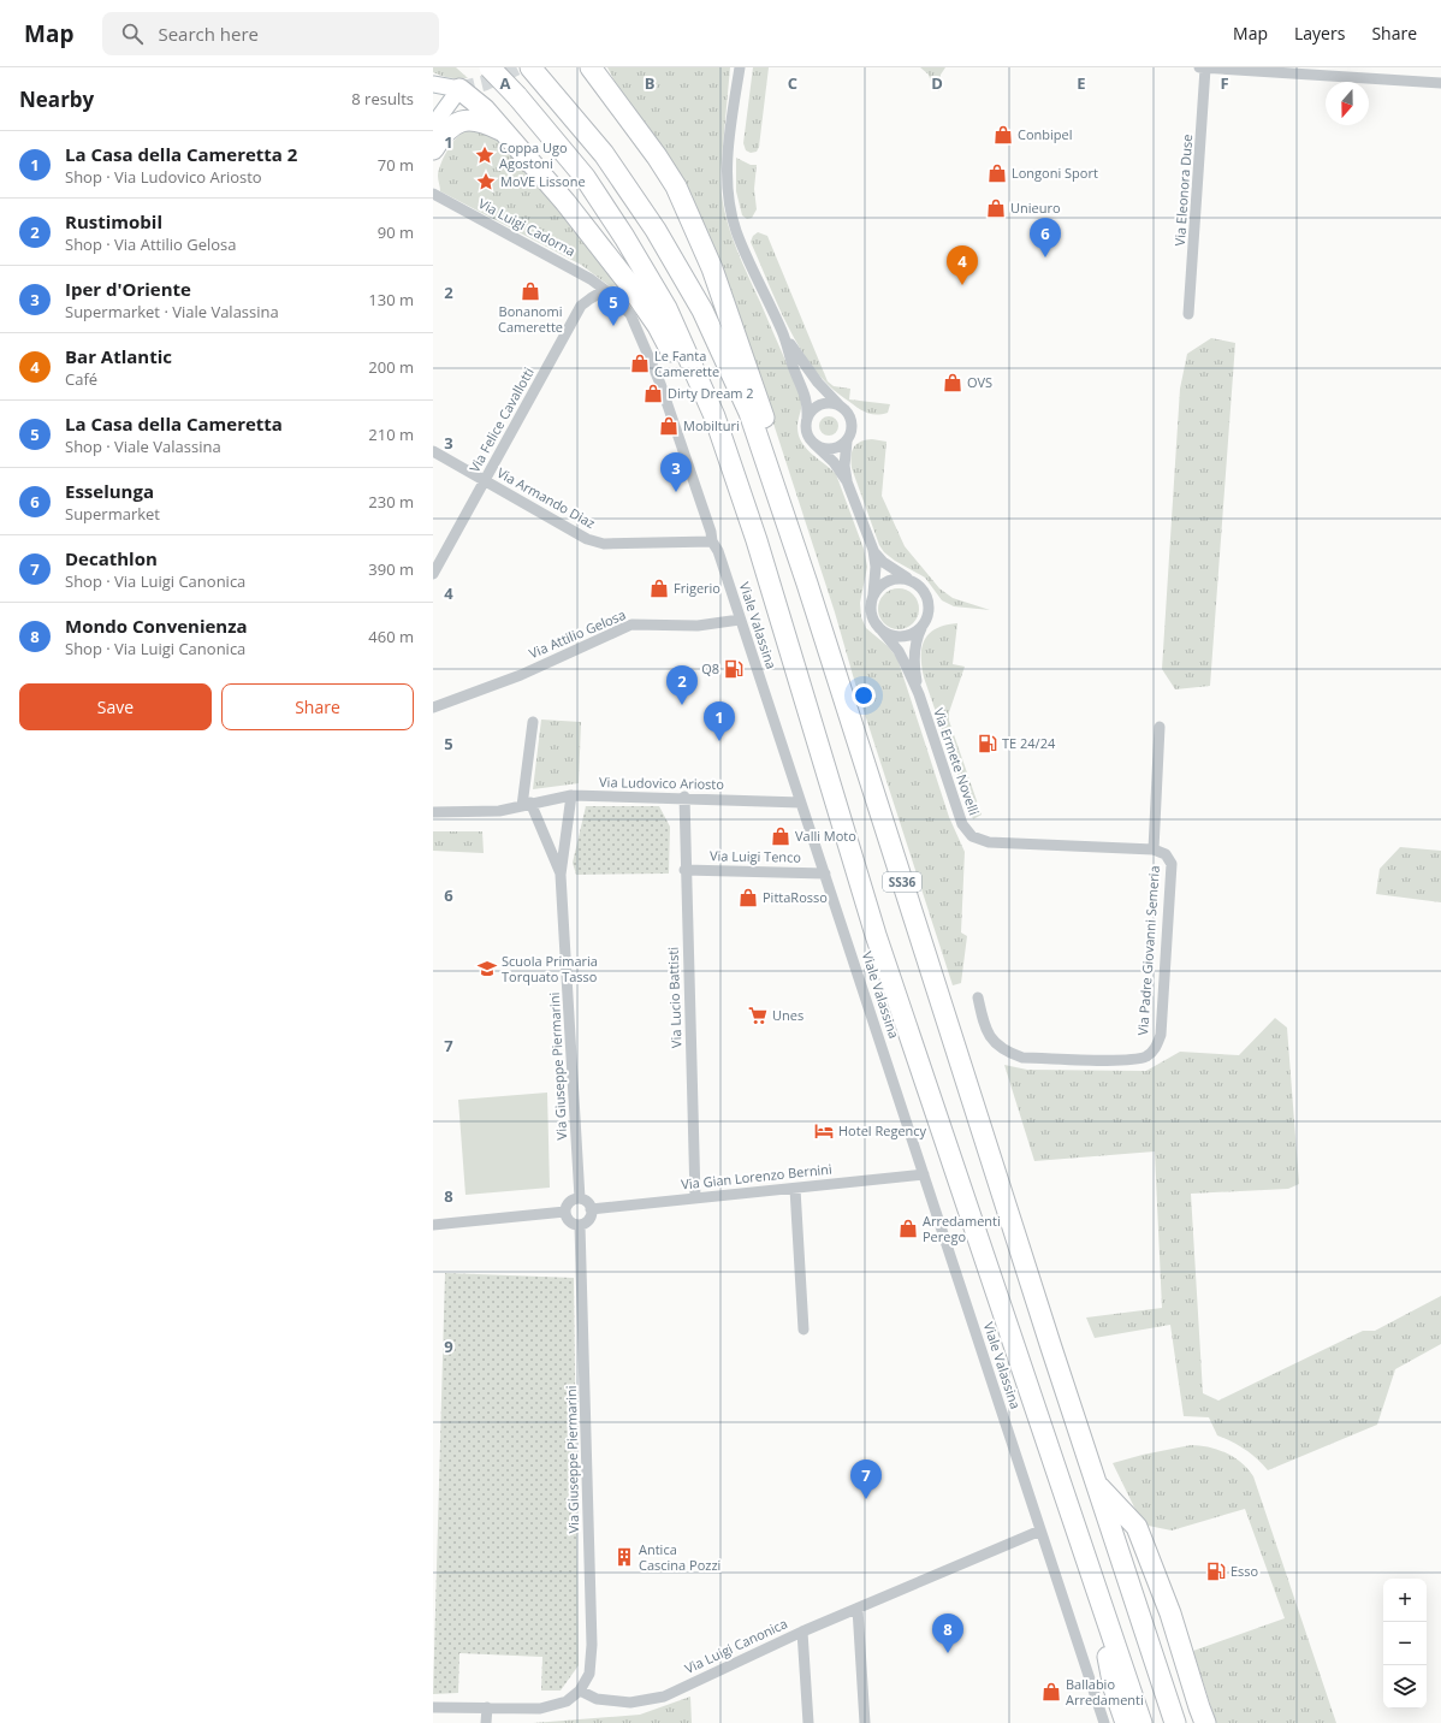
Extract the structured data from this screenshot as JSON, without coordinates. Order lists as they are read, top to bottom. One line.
{"streets":{"highway":["SS36"],"street":["Via Eleonora Duse","Via Luigi Cadorna","Via Felice Cavallotti","Via Armando Diaz","Viale Valassina","Via Attilio Gelosa","Via Ermete Novelli","Via Ludovico Ariosto","Via Luigi Tenco","Via Padre Giovanni Semeria","Via Lucio Battisti","Via Giuseppe Piermarini","Via Gian Lorenzo Bernini","Via Luigi Canonica"]},"crossings":[["Via Luigi Cadorna","Via Felice Cavallotti"],["Via Luigi Cadorna","Viale Valassina"],["Via Felice Cavallotti","Via Armando Diaz"],["Via Felice Cavallotti","Viale Valassina"],["Via Armando Diaz","Viale Valassina"],["Viale Valassina","Via Attilio Gelosa"],["Viale Valassina","Via Ludovico Ariosto"],["Viale Valassina","Via Luigi Tenco"],["Viale Valassina","Via Gian Lorenzo Bernini"],["Viale Valassina","Via Luigi Canonica"],["Via Ermete Novelli","Via Padre Giovanni Semeria"],["Via Ludovico Ariosto","Via Lucio Battisti"],["Via Ludovico Ariosto","Via Giuseppe Piermarini"],["Via Luigi Tenco","Via Lucio Battisti"],["Via Lucio Battisti","Via Gian Lorenzo Bernini"],["Via Giuseppe Piermarini","Via Gian Lorenzo Bernini"],["Via Giuseppe Piermarini","Via Luigi Canonica"]],"places":{"shop":["Conbipel","Longoni Sport","Unieuro","Bonanomi Camerette","Le Fanta Camerette","OVS","Dirty Dream 2","Mobilturi","Frigerio","Valli Moto","PittaRosso","Arredamenti Perego","Ballabio Arredamenti"],"place":["Coppa Ugo Agostoni","MoVE Lissone"],"fuel station":["Q8","TE 24/24","Esso"],"school or university":["Scuola Primaria Torquato Tasso"],"supermarket":["Unes"],"hotel":["Hotel Regency"],"building":["Antica Cascina Pozzi"]},"north":"bottom","page":{"header":"Map","search":"Search here","nav":["Map","Layers","Share"],"heading":["Nearby","8 results"],"list":[{"mark":"1","name":"La Casa della Cameretta 2","note":"Shop · Via Ludovico Ariosto","value":"70 m"},{"mark":"2","name":"Rustimobil","note":"Shop · Via Attilio Gelosa","value":"90 m"},{"mark":"3","name":"Iper d'Oriente","note":"Supermarket · Viale Valassina","value":"130 m"},{"mark":"4","name":"Bar Atlantic","note":"Café","value":"200 m"},{"mark":"5","name":"La Casa della Cameretta","note":"Shop · Viale Valassina","value":"210 m"},{"mark":"6","name":"Esselunga","note":"Supermarket","value":"230 m"},{"mark":"7","name":"Decathlon","note":"Shop · Via Luigi Canonica","value":"390 m"},{"mark":"8","name":"Mondo Convenienza","note":"Shop · Via Luigi Canonica","value":"460 m"}],"pins":["6","4","5","3","2","1","7","8"],"buttons":["Save","Share"],"map_buttons":["+","−"]},"grid":{"columns":["A","B","C","D","E","F"],"rows":["1","2","3","4","5","6","7","8","9"]}}
